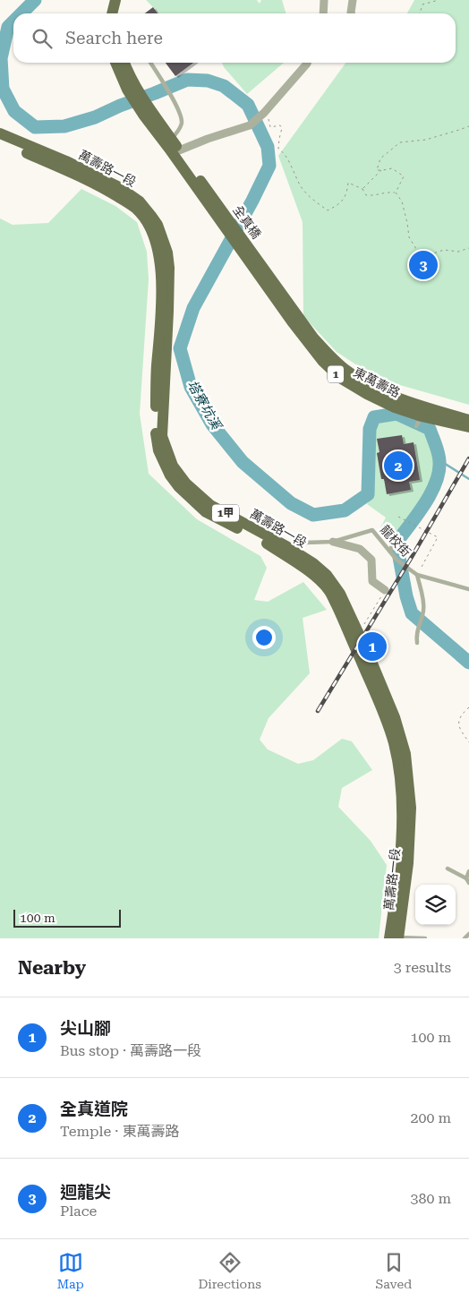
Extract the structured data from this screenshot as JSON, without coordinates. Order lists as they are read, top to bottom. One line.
{"streets":{"main road":["萬壽路一段","全真橋","1","東萬壽路","1甲"],"lane":["龍校街"]},"crossings":[["萬壽路一段","龍校街"],["全真橋","1"],["全真橋","東萬壽路"]],"water":["塔寮坑溪"],"scale_bar":"100 m","page":{"search":"Search here","pins":["3","2","1"],"scale":"100 m","heading":["Nearby","3 results"],"list":[{"mark":"1","name":"尖山腳","note":"Bus stop · 萬壽路一段","value":"100 m"},{"mark":"2","name":"全真道院","note":"Temple · 東萬壽路","value":"200 m"},{"mark":"3","name":"迴龍尖","note":"Place","value":"380 m"}],"nav":["Map","Directions","Saved"]}}
